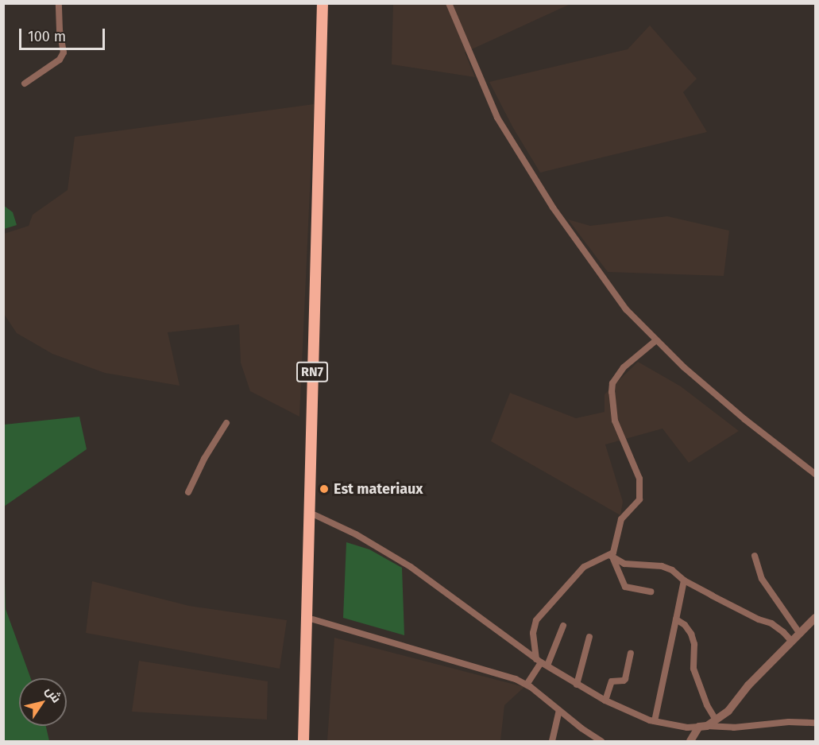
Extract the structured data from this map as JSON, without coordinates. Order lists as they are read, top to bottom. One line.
{"streets":{"highway":["RN7"]},"places":["Est materiaux"],"scale_bar":"100 m","north":"top right"}
